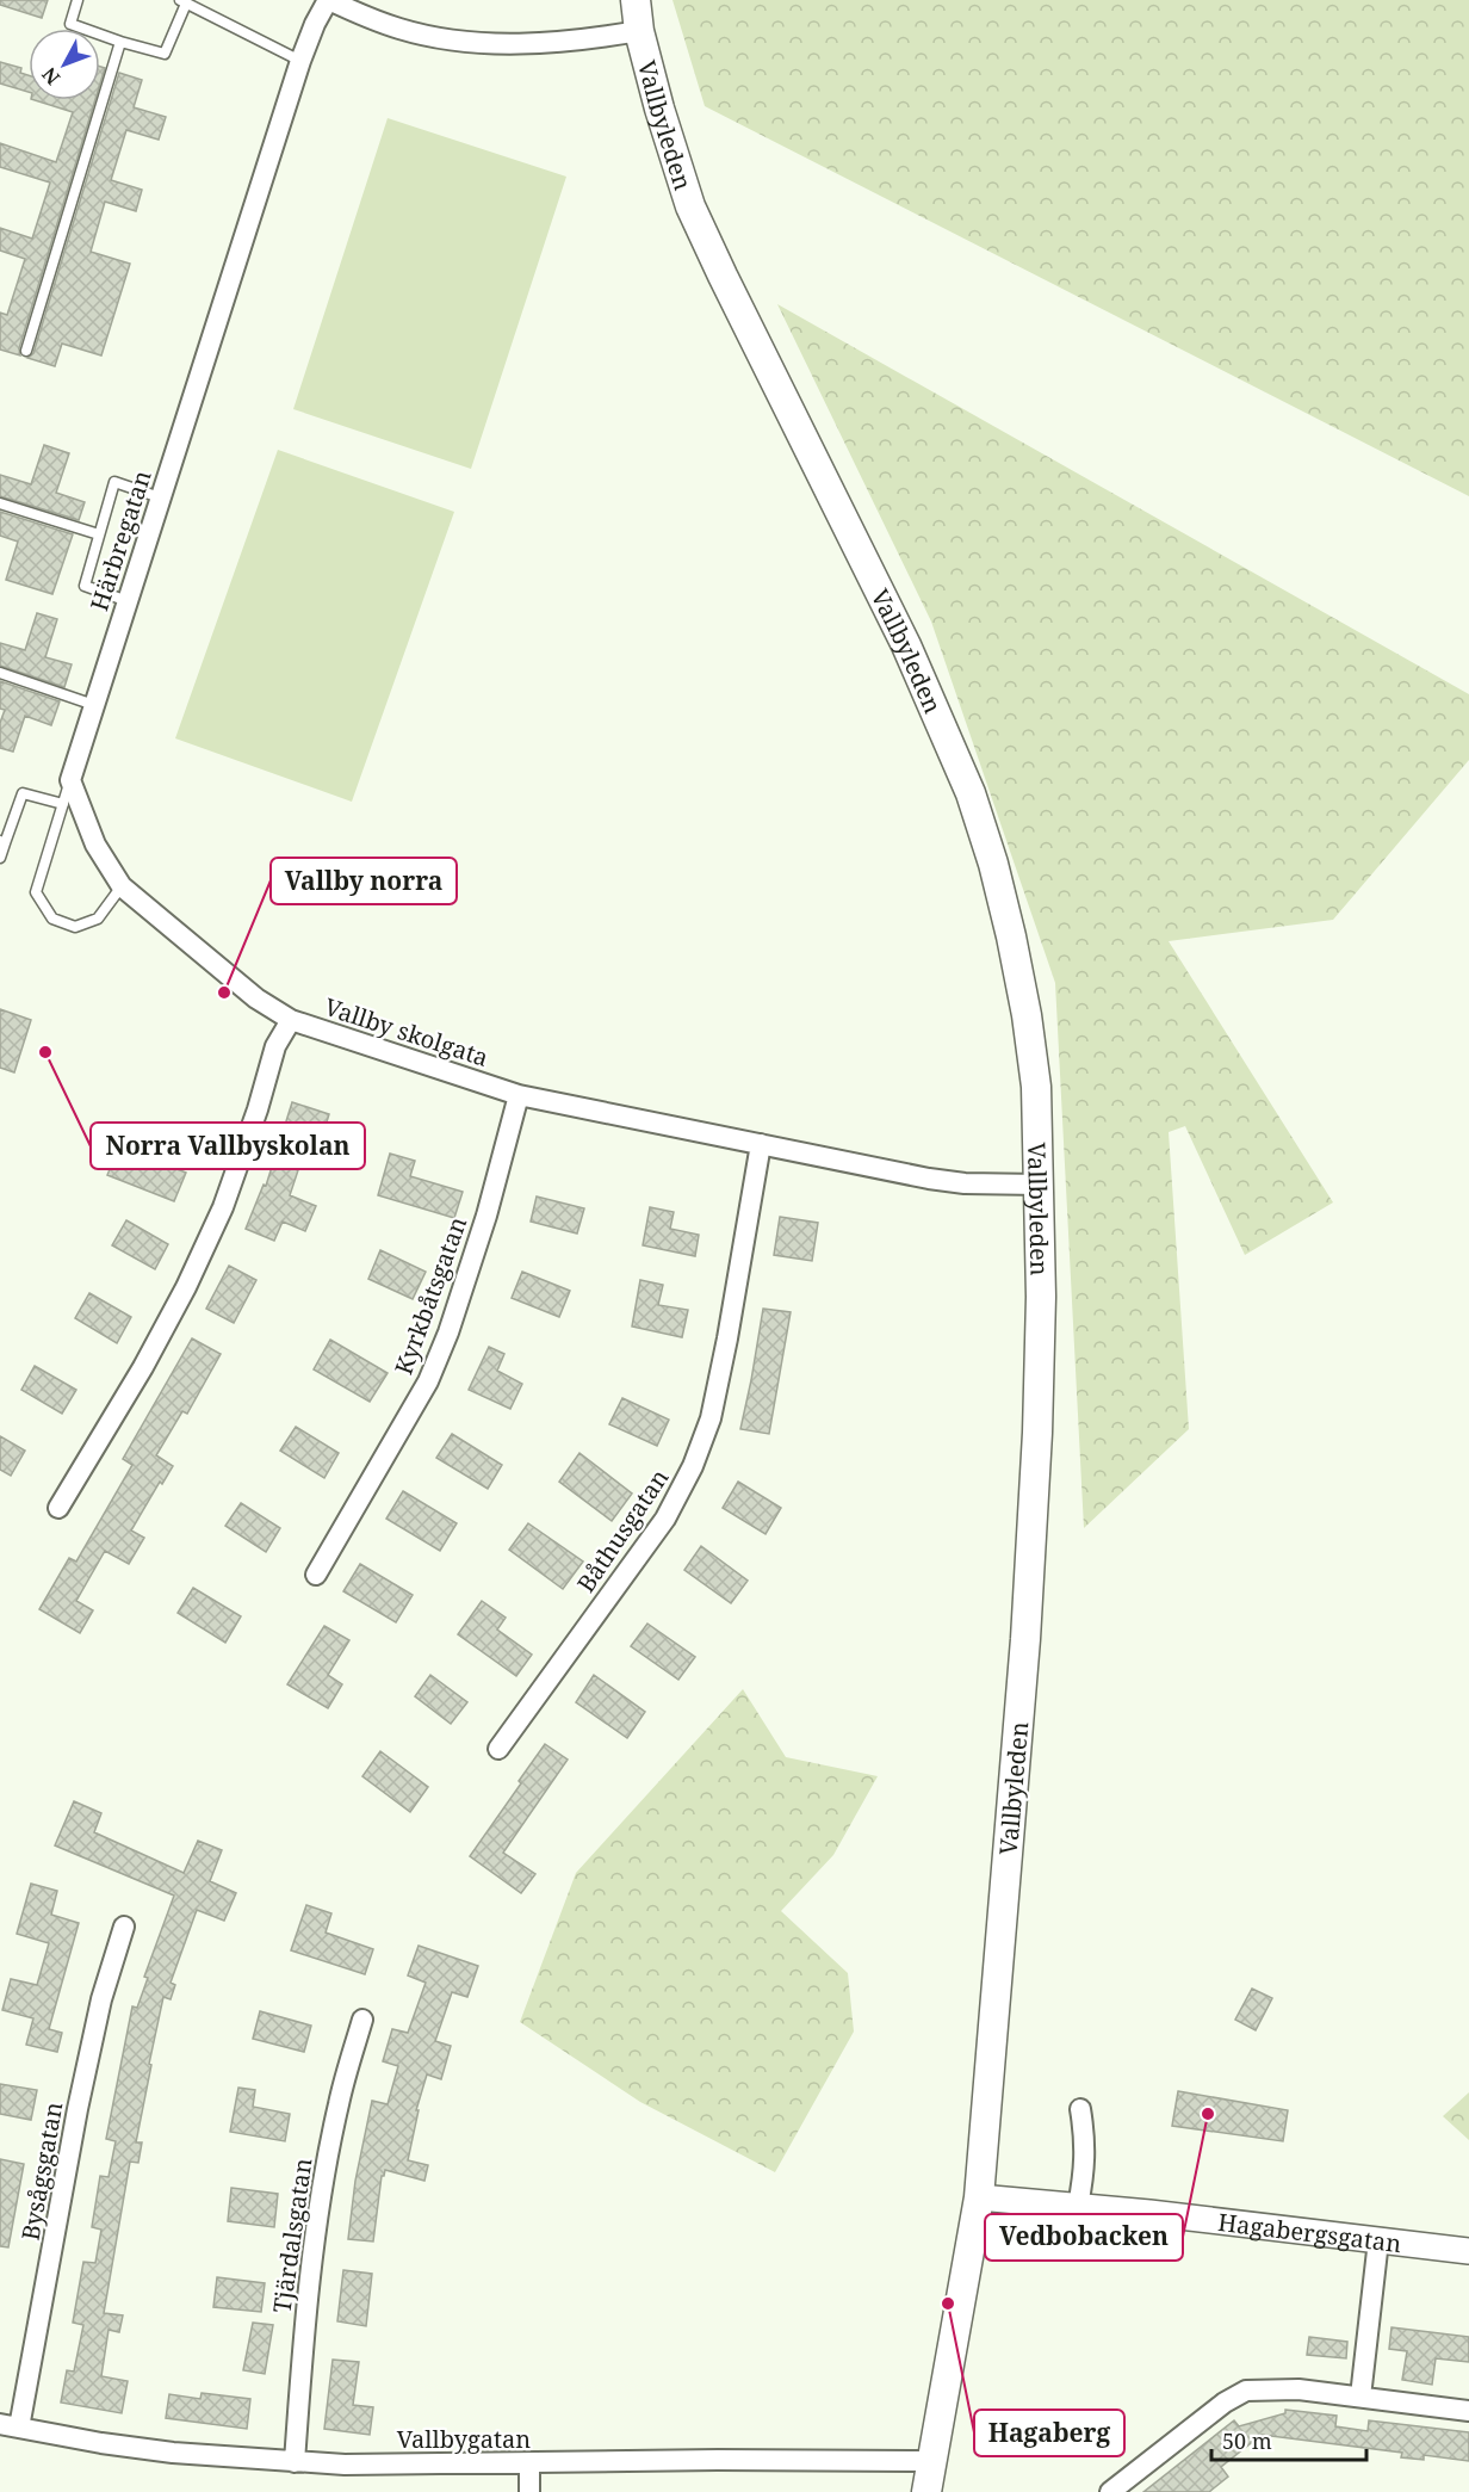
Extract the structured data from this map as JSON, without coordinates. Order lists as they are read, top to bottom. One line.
{"streets":{"main road":["Vallbyleden"],"street":["Härbregatan","Vallby skolgata","Kyrkbåtsgatan","Båthusgatan","Bysågsgatan","Hagabergsgatan","Tjärdalsgatan","Vallbygatan"]},"crossings":[["Vallbyleden","Vallby skolgata"],["Vallbyleden","Hagabergsgatan"],["Vallbyleden","Vallbygatan"],["Vallby skolgata","Kyrkbåtsgatan"],["Vallby skolgata","Båthusgatan"],["Bysågsgatan","Vallbygatan"],["Tjärdalsgatan","Vallbygatan"]],"places":["Vallby norra","Norra Vallbyskolan","Vedbobacken","Hagaberg"],"scale_bar":"50 m","north":"bottom left"}
